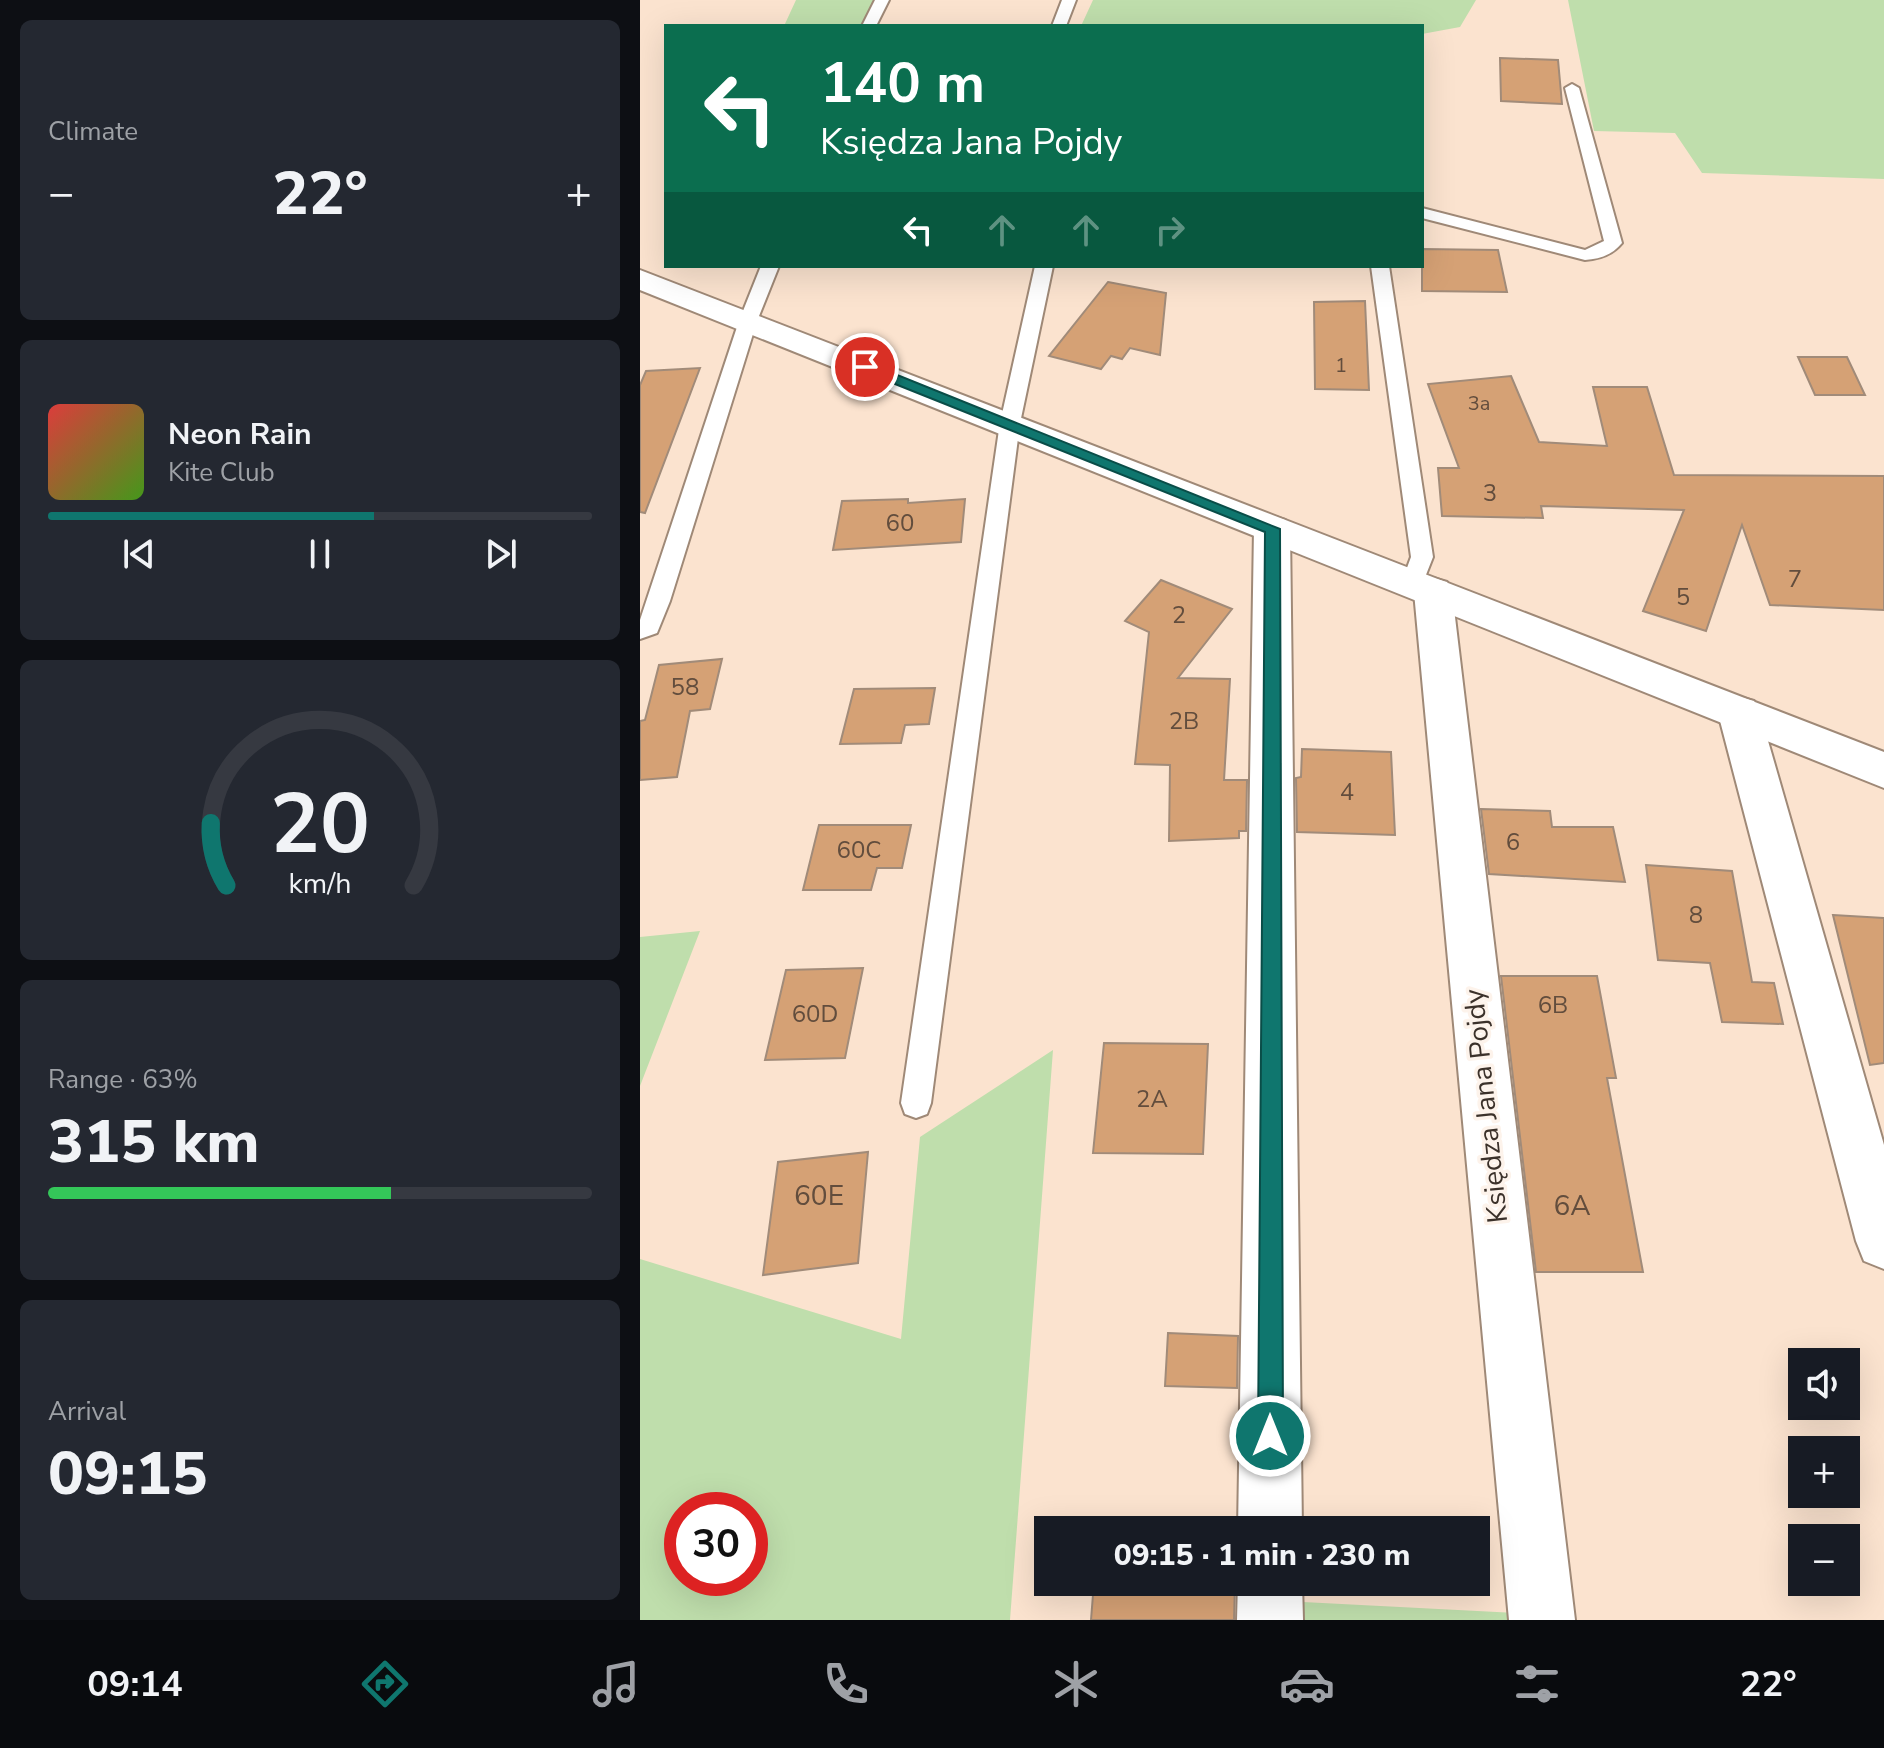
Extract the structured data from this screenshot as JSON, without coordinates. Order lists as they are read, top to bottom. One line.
{"streets":{"street":["Księdza Jana Pojdy"]},"house_numbers":["1","3a","3","60","7","5","2","58","2B","4","6","60C","8","6B","60D","2A","60E","6A"],"page":{"tile":["Climate",["Range · 63%","315 km"],["Arrival","09:15"]],"turn":["140 m","Księdza Jana Pojdy"],"heat":["−","22°","+"],"song":["Neon Rain","Kite Club"],"map_buttons":["+","−"],"limit":"30","trip":"09:15 · 1 min · 230 m","tabs":["09:14","22°"],"gauge":["20","km/h"]}}
